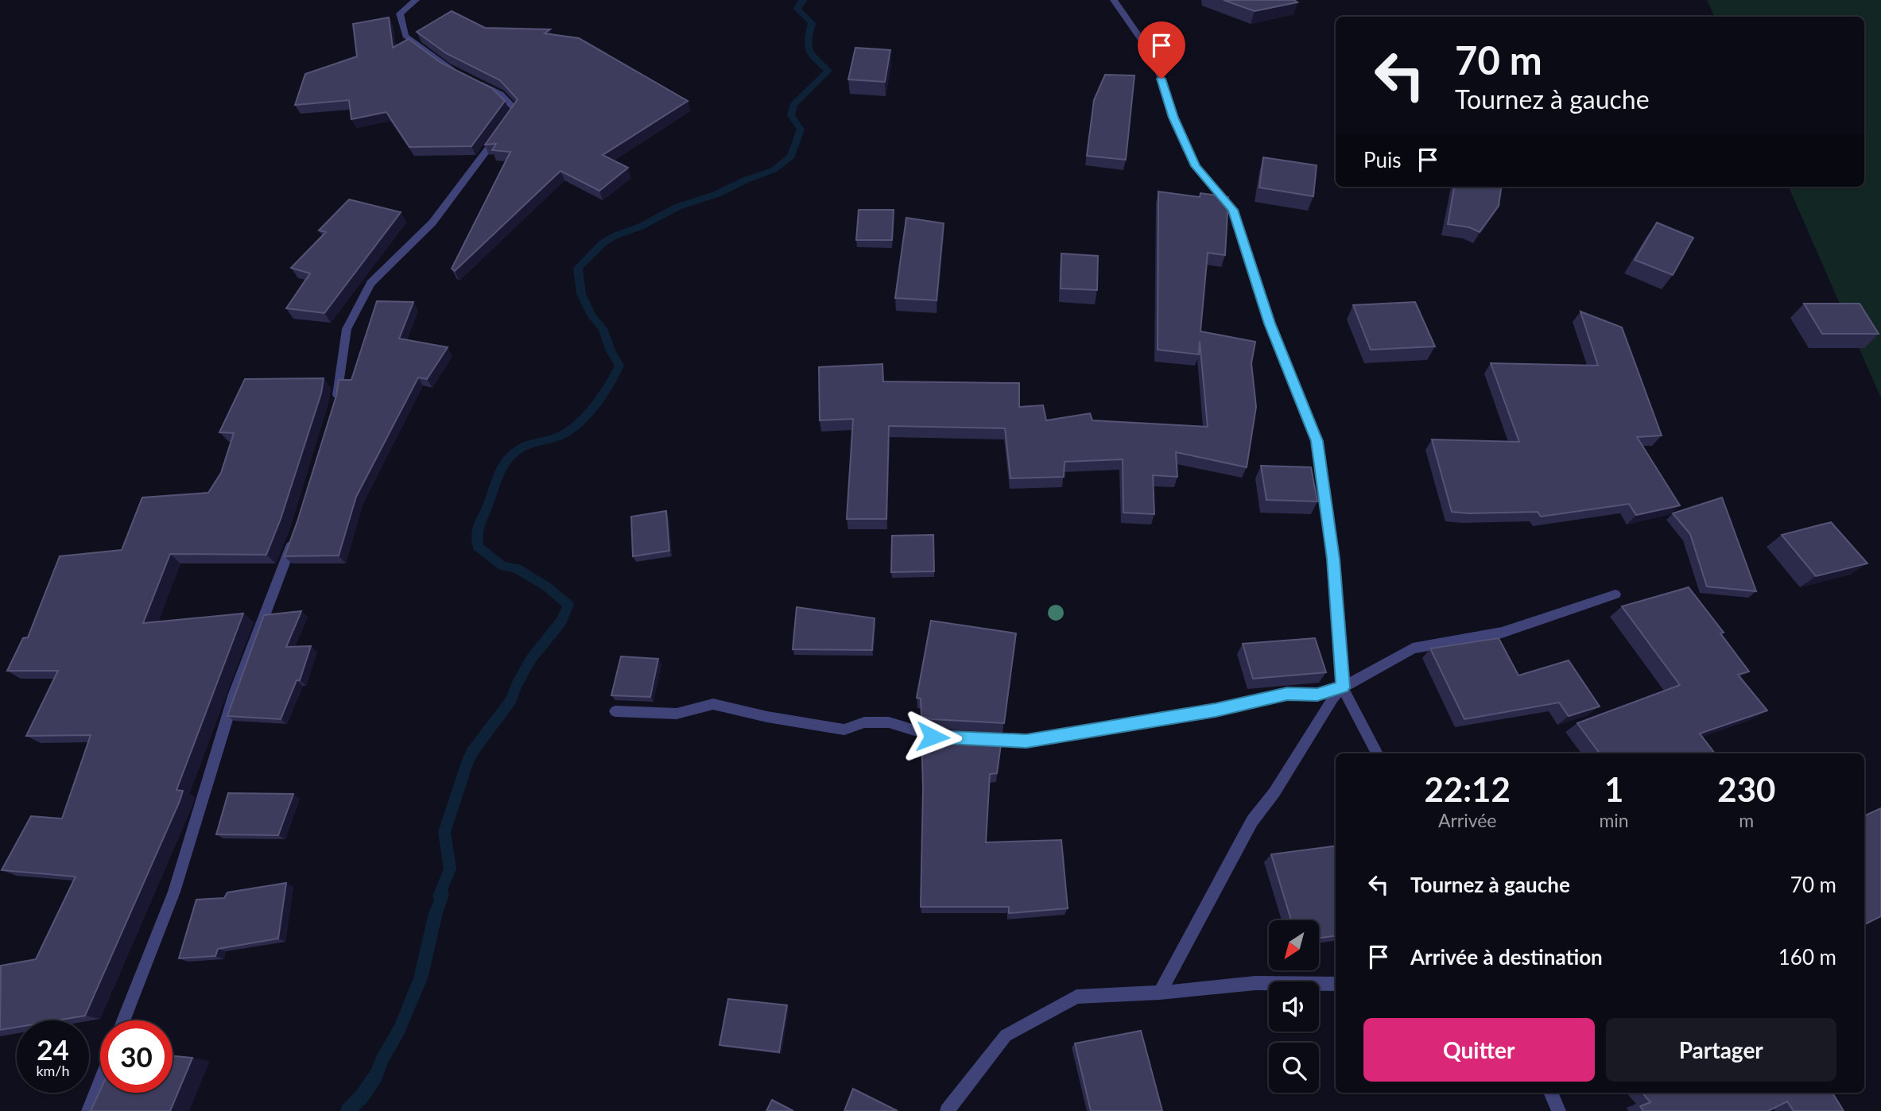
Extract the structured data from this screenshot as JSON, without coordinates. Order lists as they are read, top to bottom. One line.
{"north":"bottom left","page":{"turn":["70 m","Tournez à gauche"],"then":"Puis","eta":["22:12","Arrivée","1","min","230","m"],"list":[{"name":"Tournez à gauche","value":"70 m"},{"name":"Arrivée à destination","value":"160 m"}],"buttons":["Quitter","Partager"],"speed":"24 km/h","limit":"30"}}
